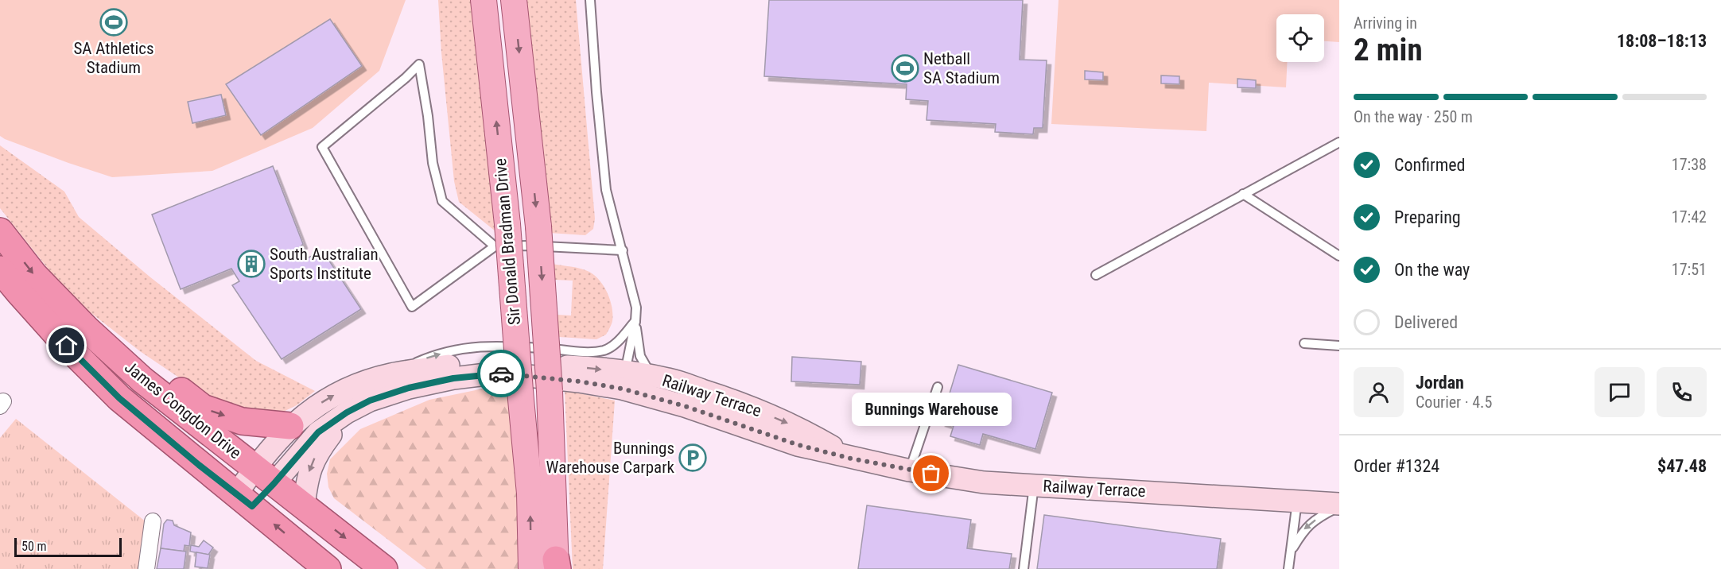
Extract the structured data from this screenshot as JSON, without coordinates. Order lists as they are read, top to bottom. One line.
{"streets":{"highway":["James Congdon Drive"],"main road":["Sir Donald Bradman Drive","Railway Terrace"]},"crossings":[["Railway Terrace","James Congdon Drive"]],"places":{"sports":["SA Athletics Stadium","Netball SA Stadium"],"building":["South Australian Sports Institute"],"parking":["Bunnings Warehouse Carpark"],"other":["Bunnings Warehouse"]},"scale_bar":"50 m","page":{"heading":["2 min","Arriving in","18:08–18:13"],"panel":["Jordan","Courier · 4.5","Order #1324","$47.48"],"bar":"On the way · 250 m","list":[["Confirmed","17:38"],["Preparing","17:42"],["On the way","17:51"],"Delivered"],"bubble":"Bunnings Warehouse","scale":"50 m"}}
